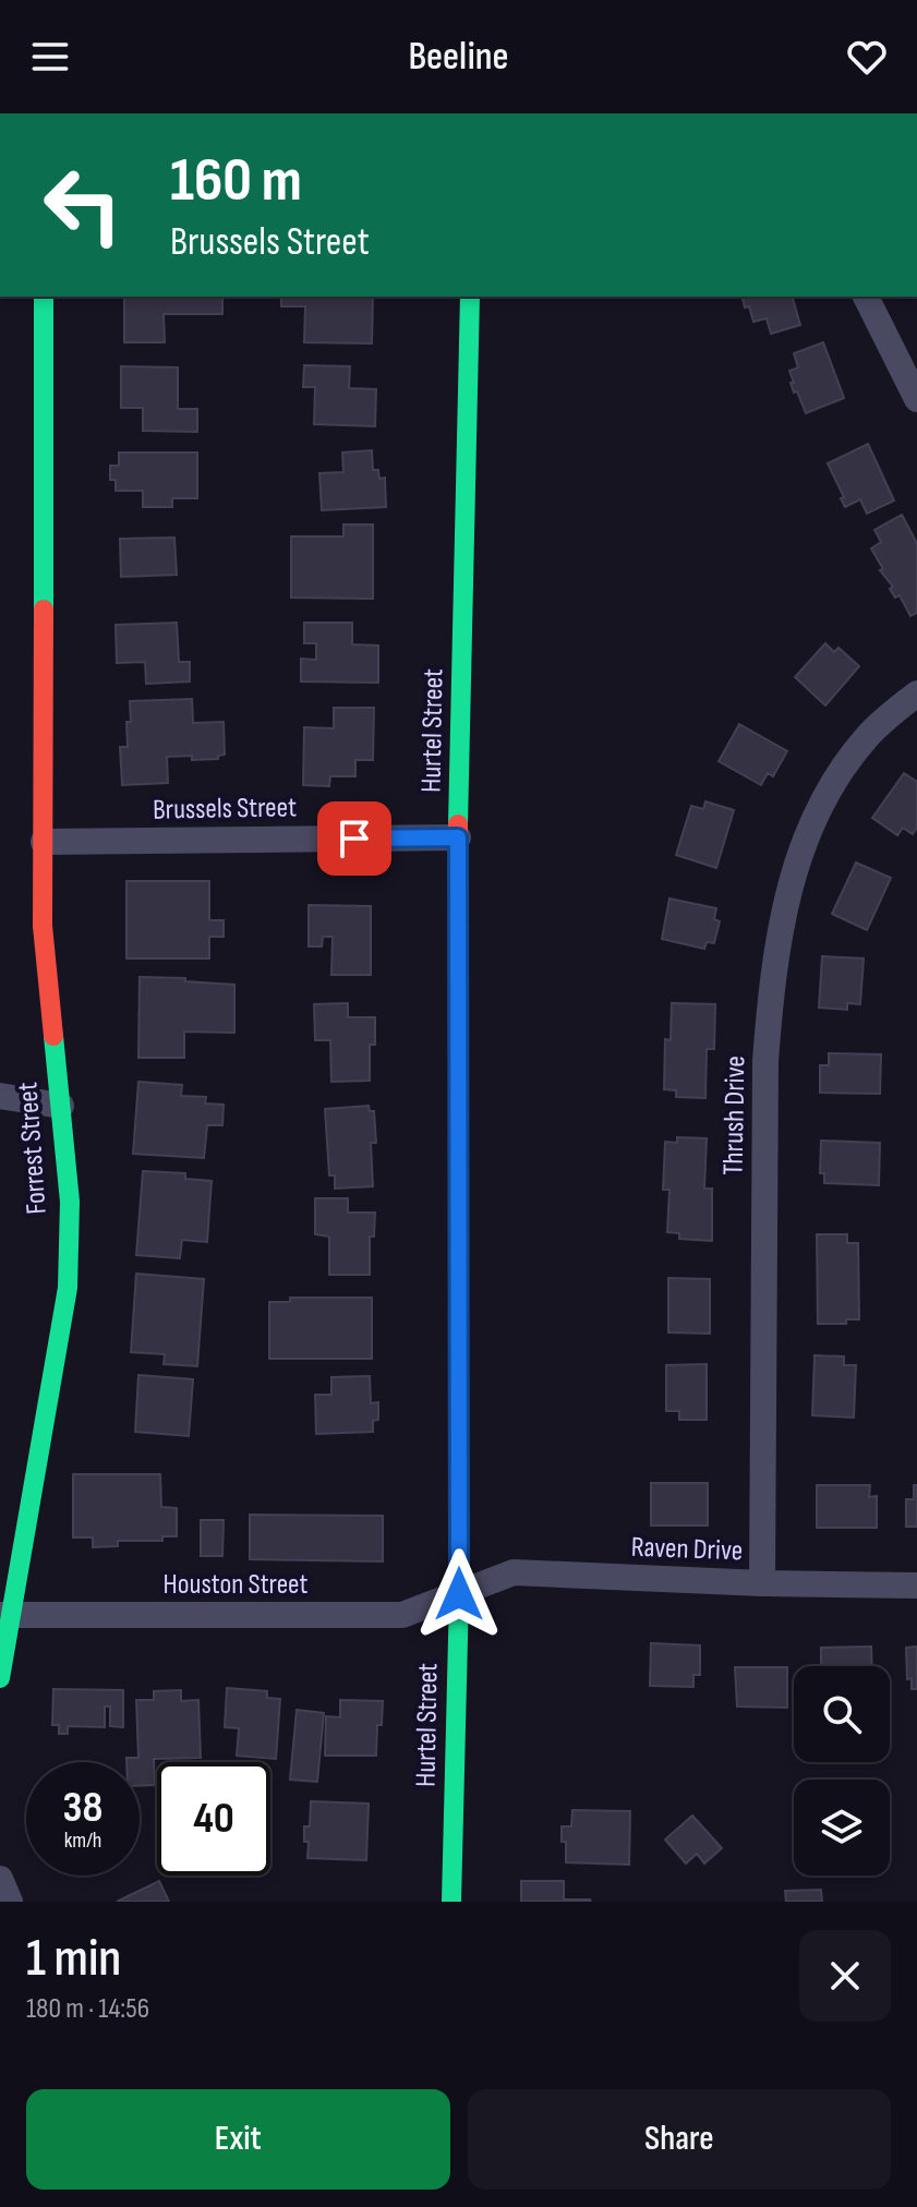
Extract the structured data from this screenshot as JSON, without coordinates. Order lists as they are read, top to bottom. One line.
{"streets":{"street":["Hurtel Street","Brussels Street","Thrush Drive","Forrest Street","Raven Drive","Houston Street"]},"crossings":[["Hurtel Street","Brussels Street"],["Hurtel Street","Raven Drive"],["Hurtel Street","Houston Street"],["Brussels Street","Forrest Street"],["Thrush Drive","Raven Drive"],["Forrest Street","Houston Street"],["Raven Drive","Houston Street"]],"page":{"header":"Beeline","turn":["160 m","Brussels Street"],"speed":"38 km/h","limit":"40","heading":["1 min","180 m · 14:56"],"buttons":["Exit","Share"]}}
